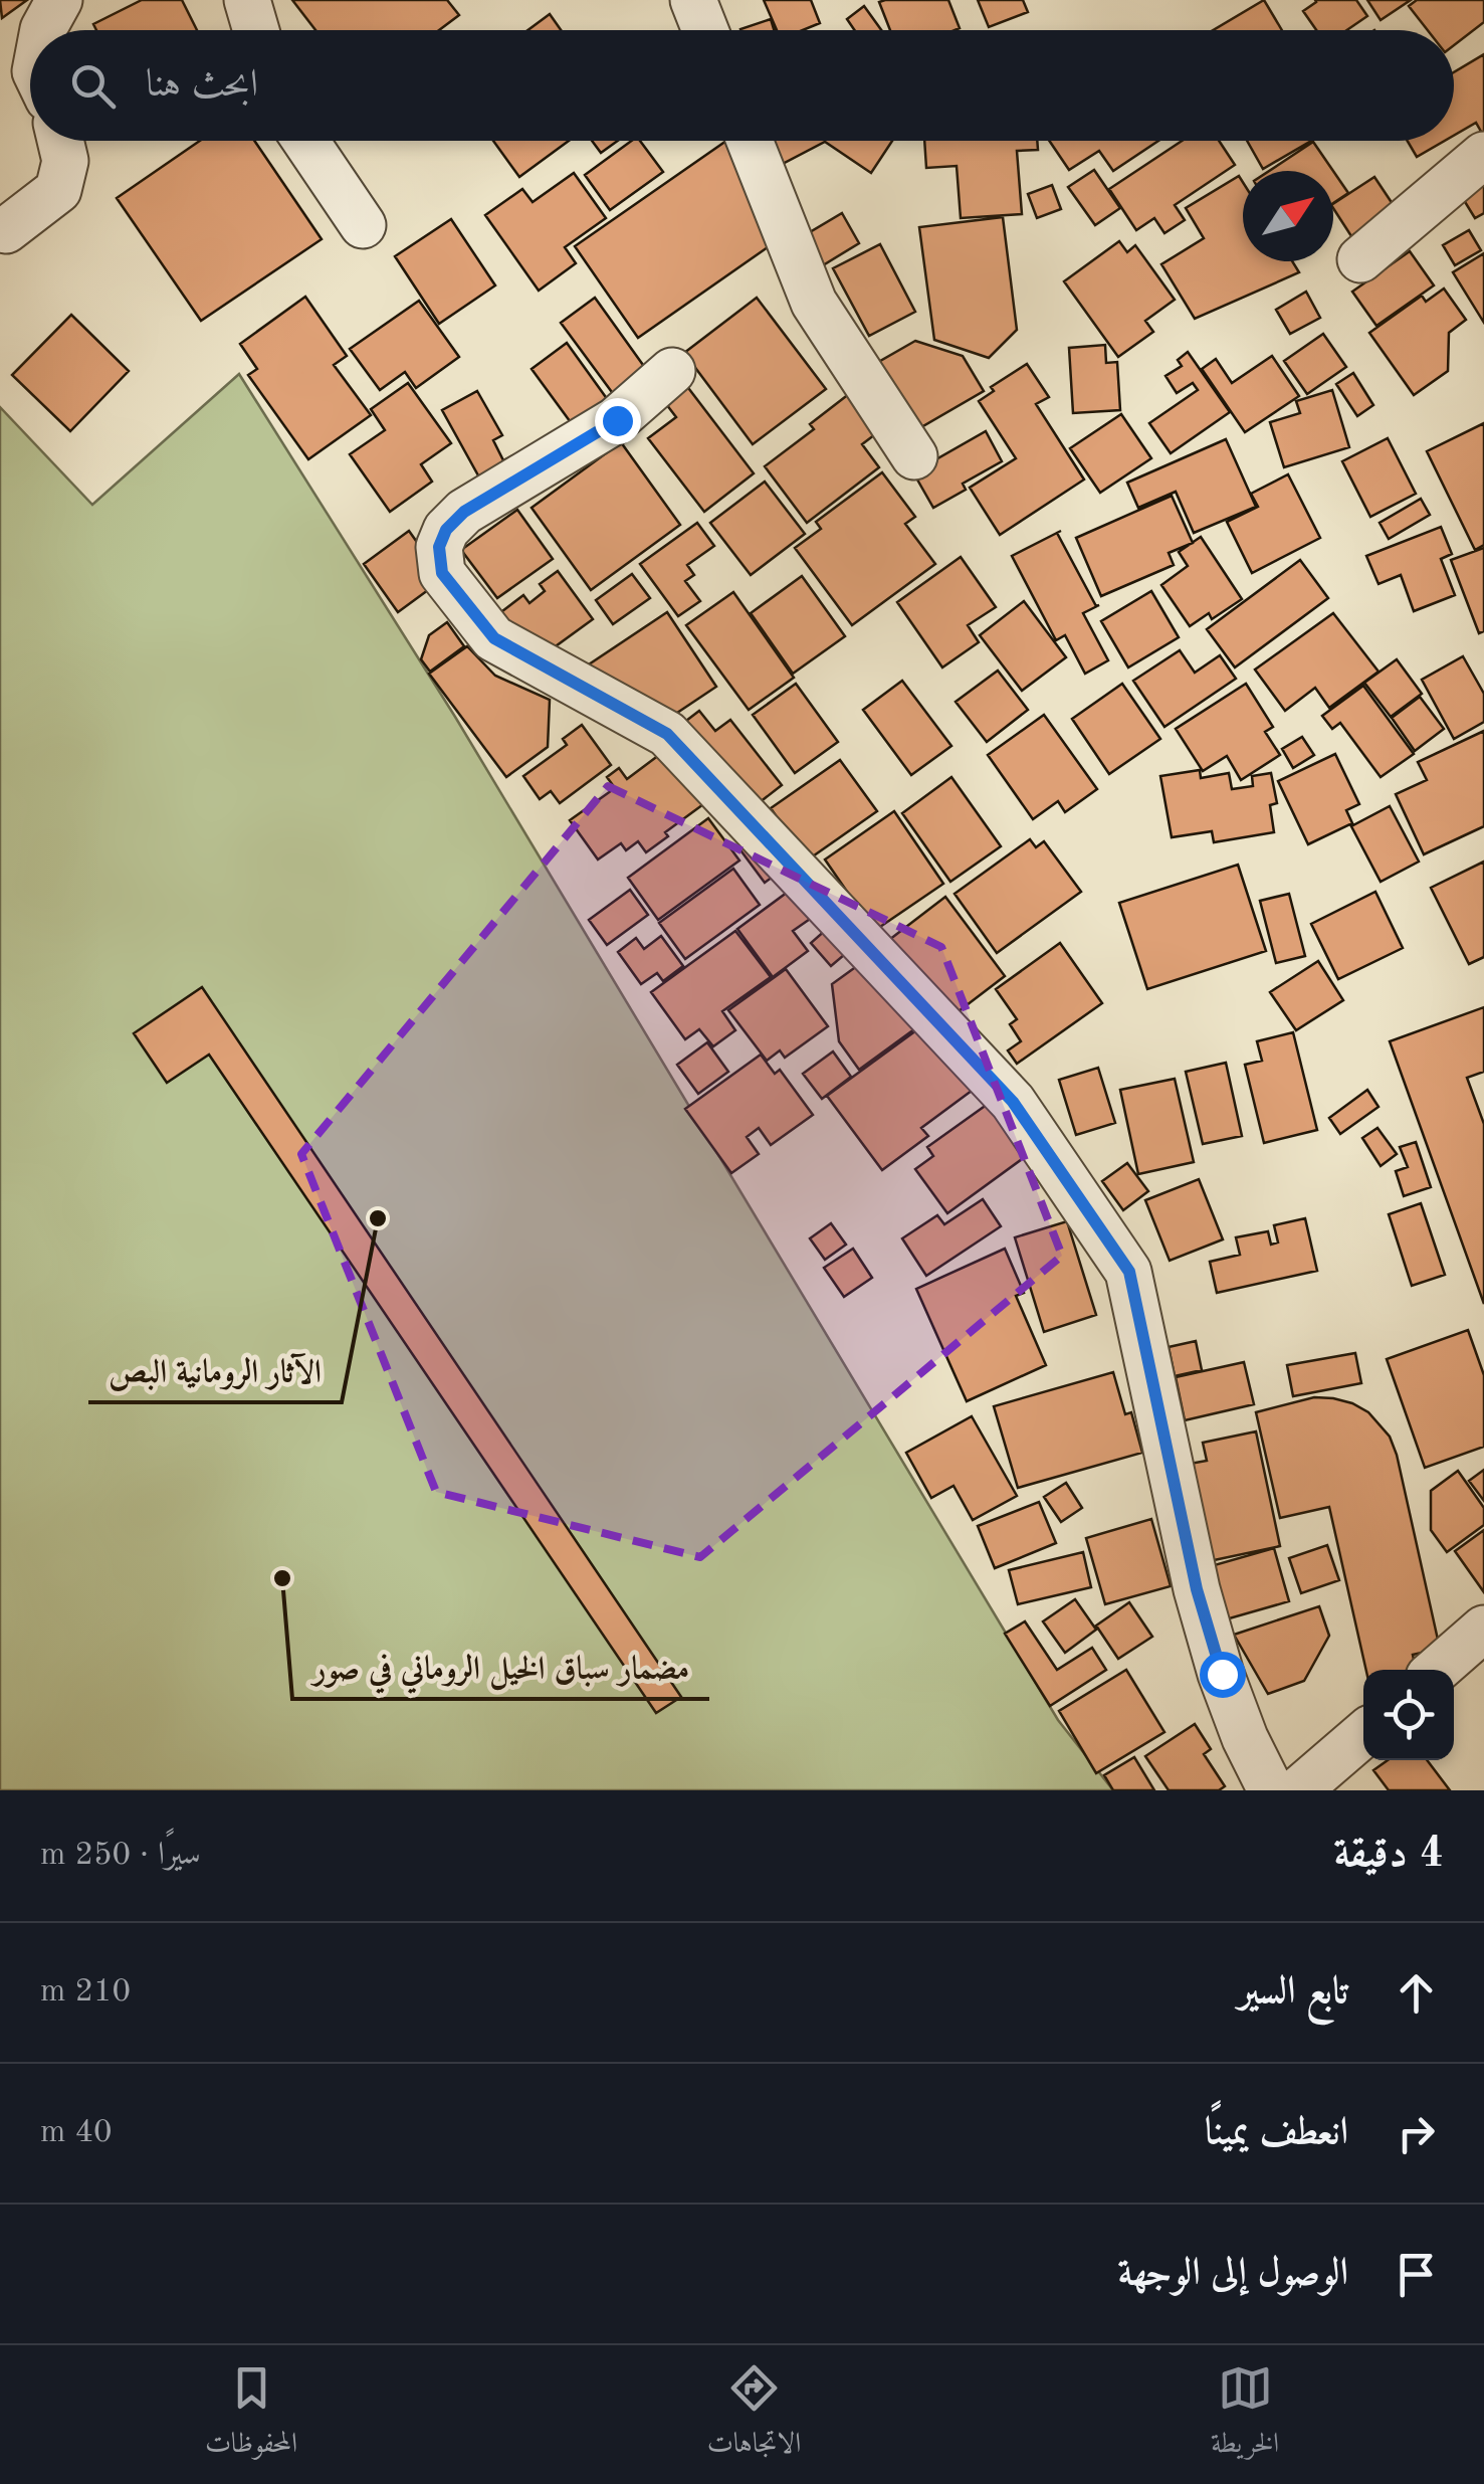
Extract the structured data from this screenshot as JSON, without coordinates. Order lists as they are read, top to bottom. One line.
{"places":["الآثار الرومانية البص","مضمار سباق الخيل الروماني في صور"],"north":"top right","page":{"search":"ابحث هنا","heading":["4 دقيقة","سيرًا · 250 m"],"list":[["تابع السير","210 m"],["انعطف يمينًا","40 m"],"الوصول إلى الوجهة"],"nav":["الخريطة","الاتجاهات","المحفوظات"]}}
